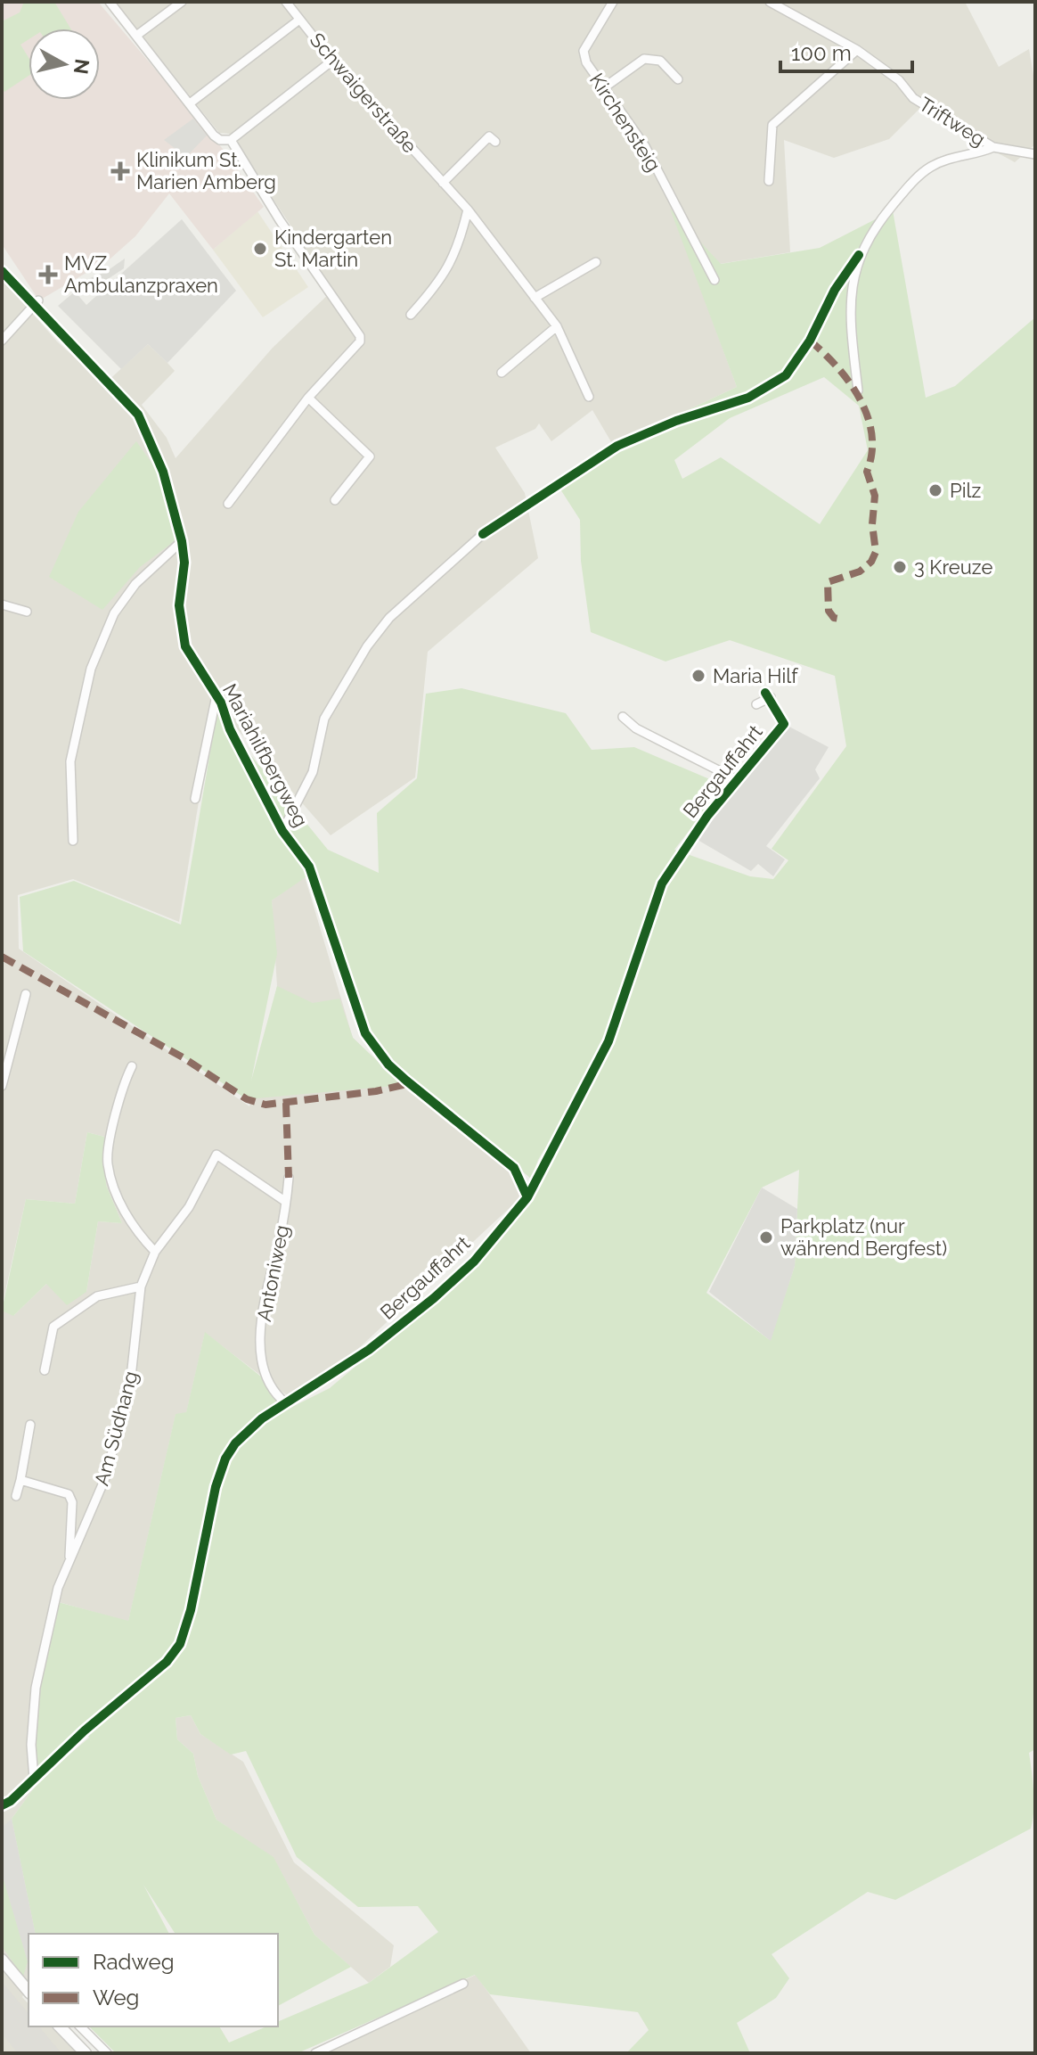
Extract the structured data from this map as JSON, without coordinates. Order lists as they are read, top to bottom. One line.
{"streets":{"street":["Schwaigerstraße","Triftweg","Kirchensteig","Mariahilfbergweg","Bergauffahrt","Antoniweg","Am Südhang"]},"crossings":[["Mariahilfbergweg","Bergauffahrt"],["Bergauffahrt","Antoniweg"],["Bergauffahrt","Am Südhang"],["Antoniweg","Am Südhang"]],"places":{"health":["Klinikum St. Marien Amberg","MVZ Ambulanzpraxen"],"other":["Kindergarten St. Martin","Pilz","3 Kreuze","Maria Hilf","Parkplatz (nur während Bergfest)"]},"legend":["Radweg","Weg"],"scale_bar":"100 m","north":"right"}
